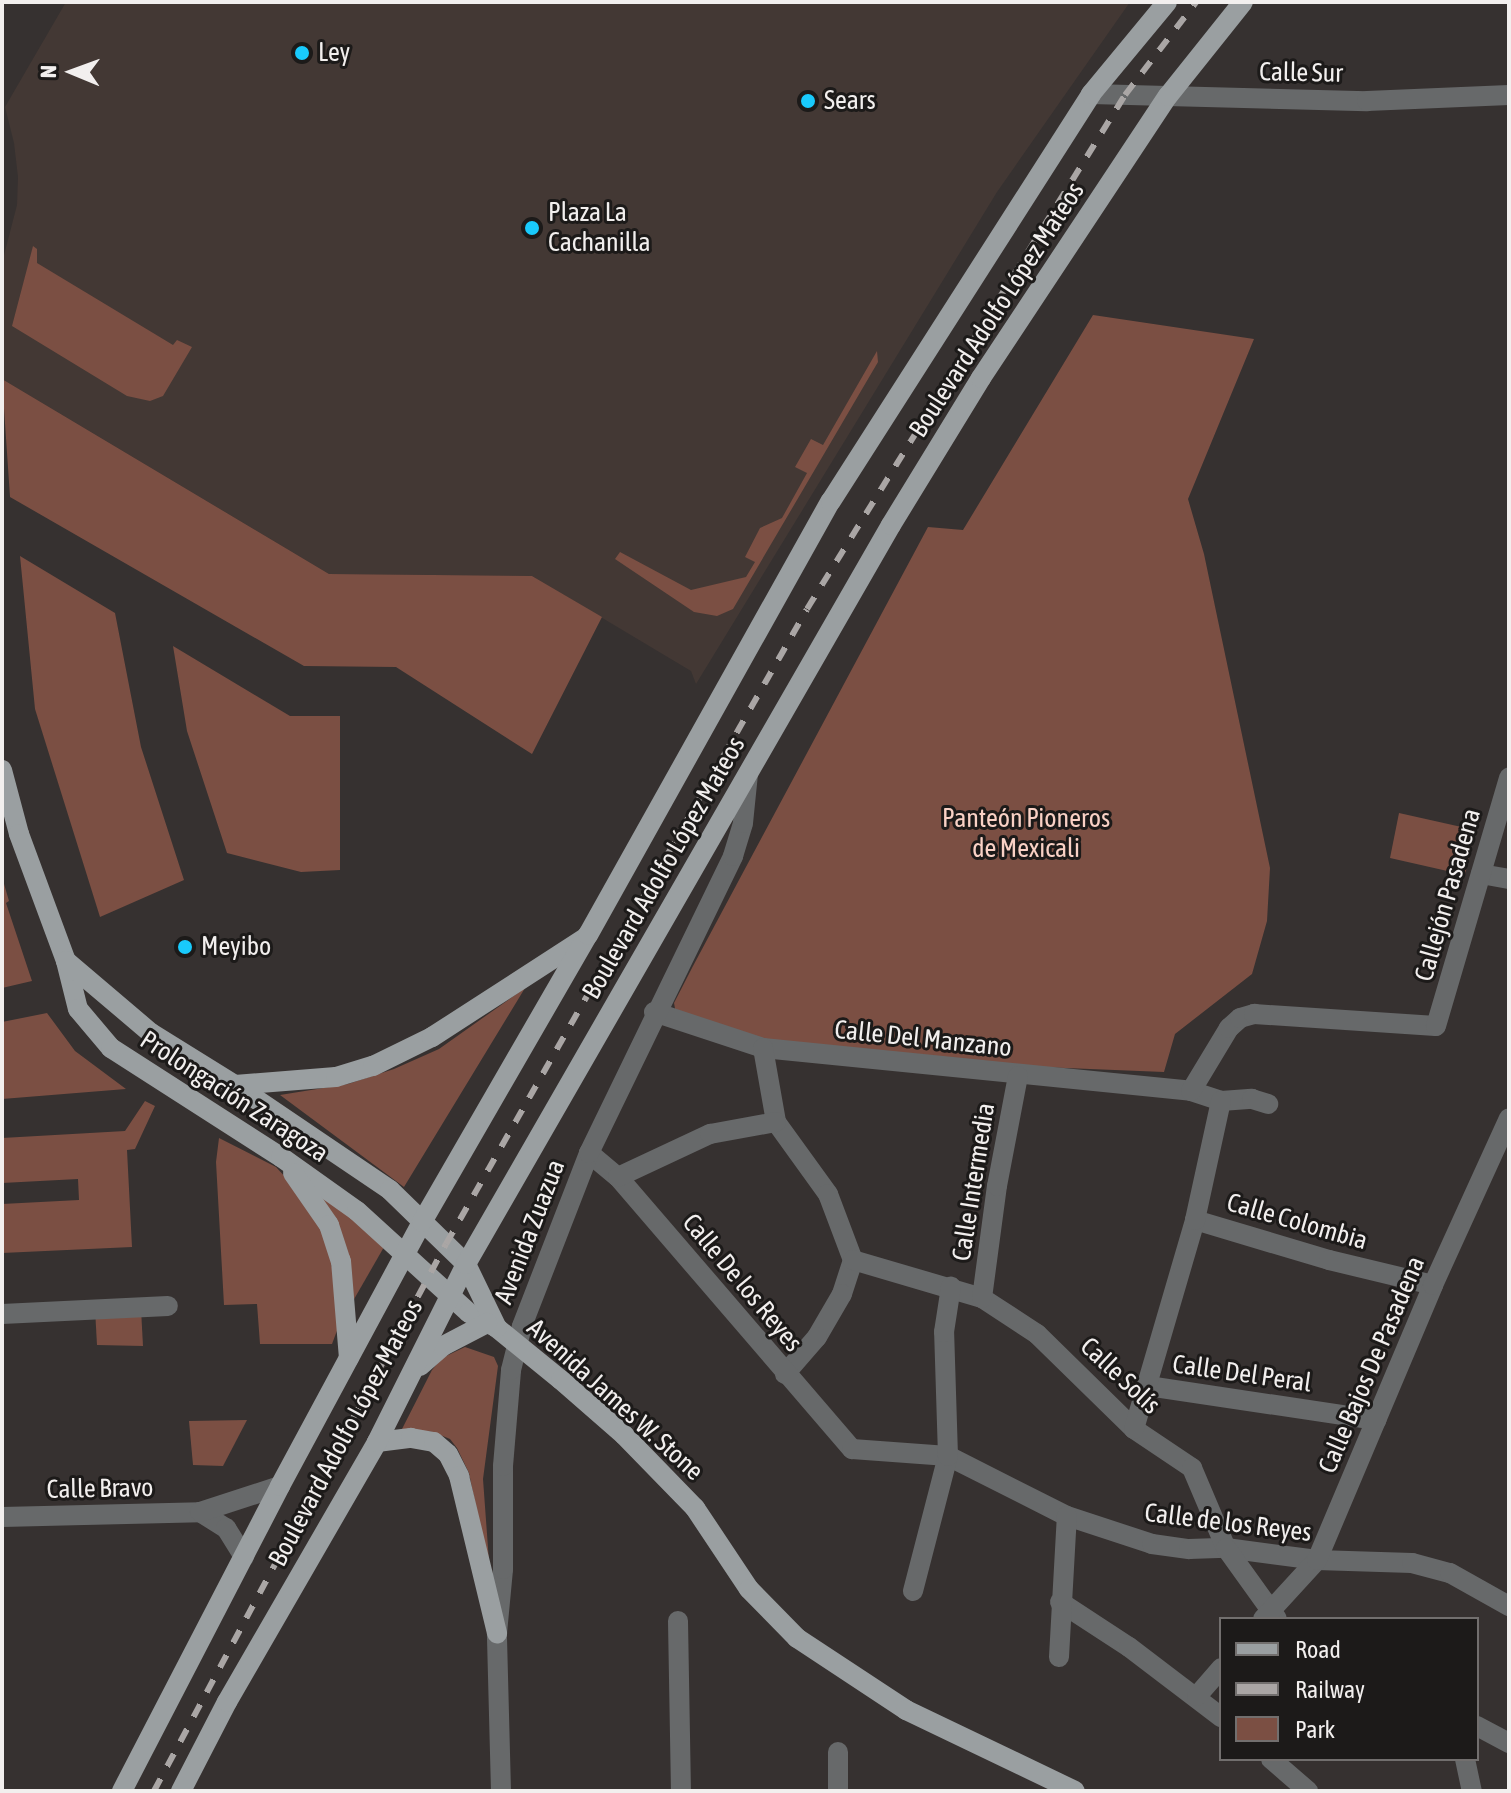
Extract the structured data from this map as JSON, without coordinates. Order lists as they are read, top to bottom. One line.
{"streets":{"main road":["Boulevard Adolfo López Mateos","Prolongación Zaragoza","Avenida James W. Stone"],"street":["Calle Sur","Callejón Pasadena","Calle Del Manzano","Calle Intermedia","Calle Colombia","Avenida Zuazua","Calle De los Reyes","Calle Bajos De Pasadena","Calle Del Peral","Calle Solís","Calle Bravo","Calle de los Reyes"]},"crossings":[["Calle Sur","Boulevard Adolfo López Mateos"],["Boulevard Adolfo López Mateos","Prolongación Zaragoza"],["Boulevard Adolfo López Mateos","Avenida Zuazua"],["Boulevard Adolfo López Mateos","Avenida James W. Stone"],["Boulevard Adolfo López Mateos","Calle Bravo"],["Callejón Pasadena","Calle Del Manzano"],["Calle Del Manzano","Calle Intermedia"],["Calle Del Manzano","Avenida Zuazua"],["Prolongación Zaragoza","Avenida James W. Stone"],["Calle Intermedia","Calle Solís"],["Calle Intermedia","Calle de los Reyes"],["Calle Colombia","Calle Bajos De Pasadena"],["Calle Colombia","Calle Del Peral"],["Calle Colombia","Calle Solís"],["Avenida Zuazua","Calle De los Reyes"],["Calle De los Reyes","Calle de los Reyes"],["Calle Bajos De Pasadena","Calle Del Peral"],["Calle Bajos De Pasadena","Calle Solís"],["Calle Bajos De Pasadena","Calle de los Reyes"],["Calle Solís","Calle de los Reyes"]],"parks":["Panteón Pioneros de Mexicali"],"places":["Ley","Sears","Plaza La Cachanilla","Meyibo"],"legend":["Road","Railway","Park"],"north":"left"}
